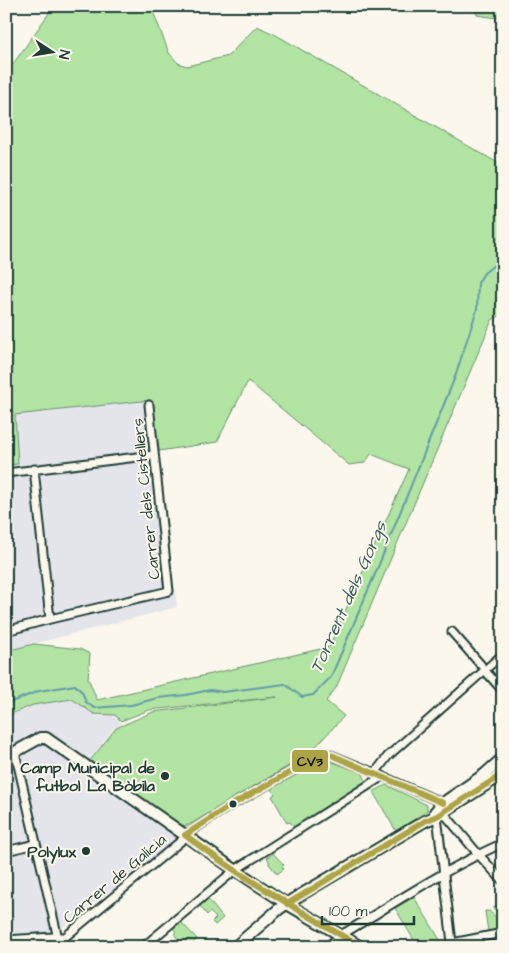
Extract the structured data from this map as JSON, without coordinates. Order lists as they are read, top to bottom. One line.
{"streets":{"street":["Carrer dels Cistellers","Carrer de Galícia"]},"water":["Torrent dels Gorgs"],"places":["Camp Municipal de futbol La Bòbila","Polylux"],"lines":["transit line CV3"],"scale_bar":"100 m","north":"right"}
